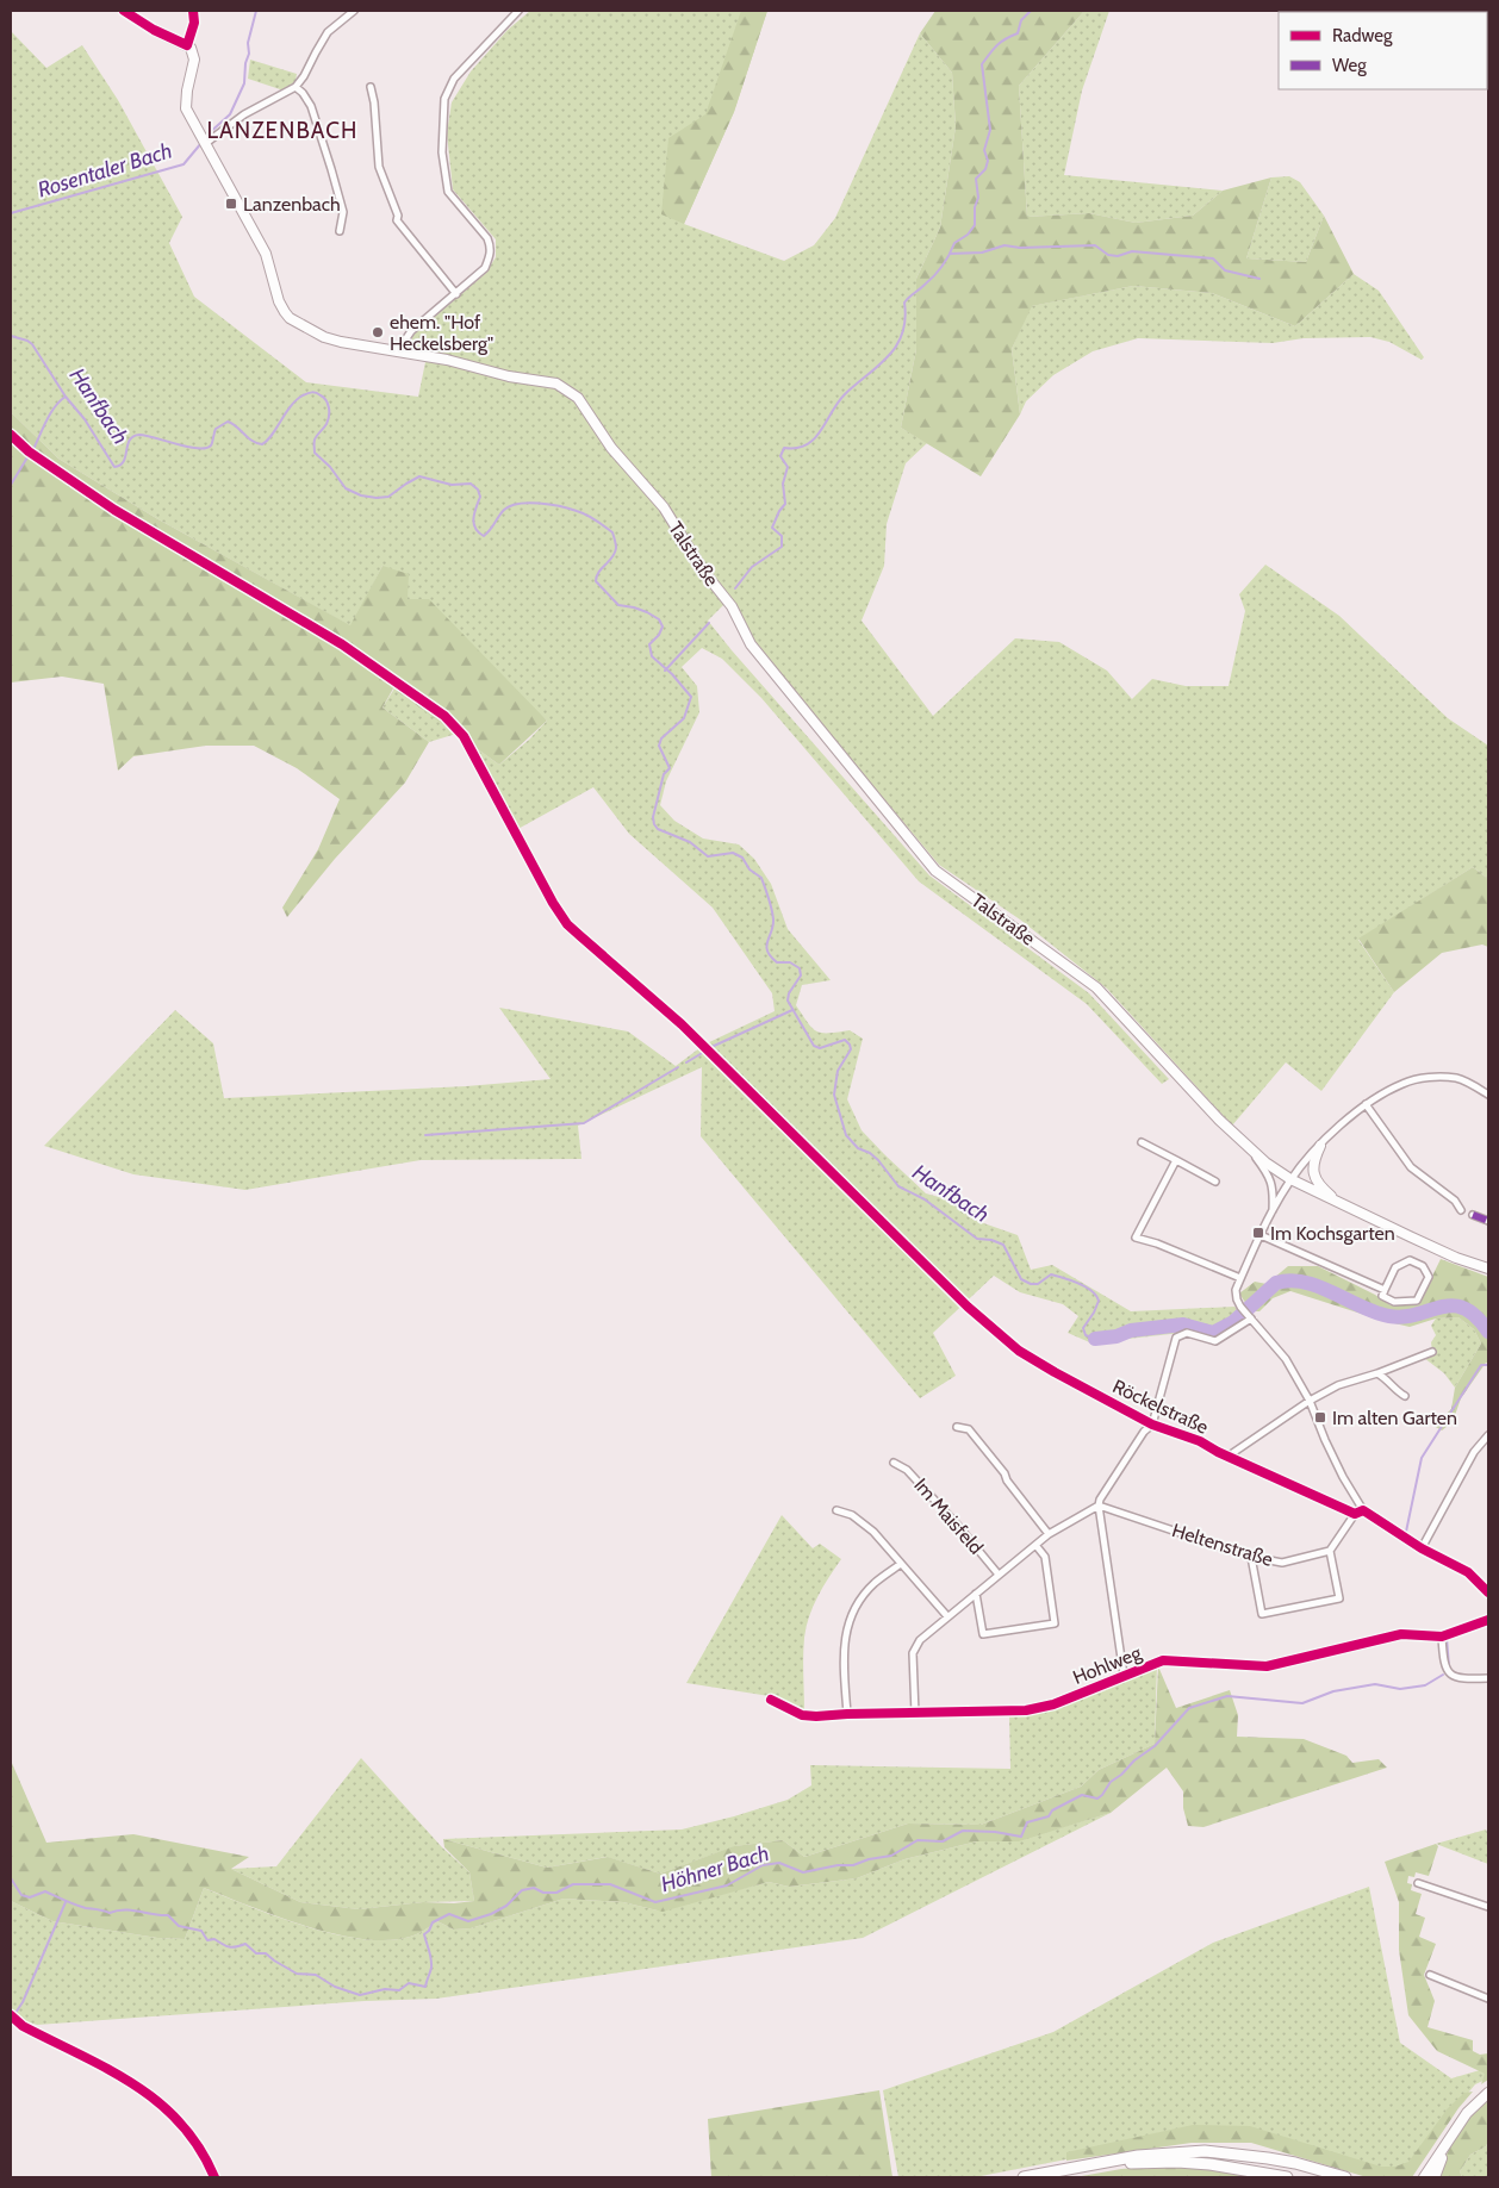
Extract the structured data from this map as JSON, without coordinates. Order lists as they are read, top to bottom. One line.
{"streets":{"main road":["Talstraße"],"street":["Röckelstraße","Im Maisfeld","Heltenstraße","Hohlweg"]},"districts":["LANZENBACH"],"water":["Rosentaler Bach","Hanfbach","Höhner Bach"],"places":{"transit":["Lanzenbach","Im Kochsgarten","Im alten Garten"],"other":["ehem. \"Hof Heckelsberg\""]},"legend":["Radweg","Weg"]}
